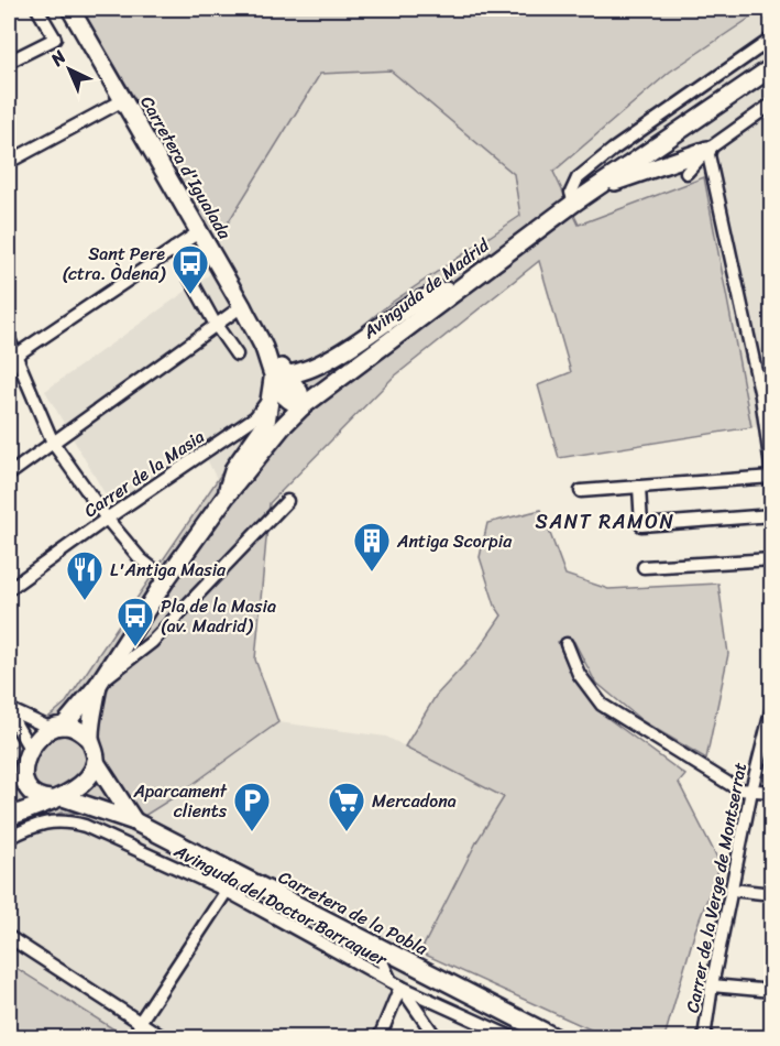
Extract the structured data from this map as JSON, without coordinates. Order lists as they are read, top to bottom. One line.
{"streets":{"street":["Carretera d'Igualada","Avinguda de Madrid","Carrer de la Masia","Carrer de la Verge de Montserrat","Avinguda del Doctor Barraquer","Carretera de la Pobla"]},"crossings":[["Carretera d'Igualada","Avinguda de Madrid"],["Carretera d'Igualada","Carrer de la Masia"],["Avinguda del Doctor Barraquer","Carretera de la Pobla"]],"districts":["SANT RAMON"],"places":{"bus stop":["Sant Pere (ctra. Òdena)","Pla de la Masia (av. Madrid)"],"building":["Antiga Scorpia"],"restaurant":["L'Antiga Masia"],"parking":["Aparcament clients"],"supermarket":["Mercadona"]},"north":"top left"}
